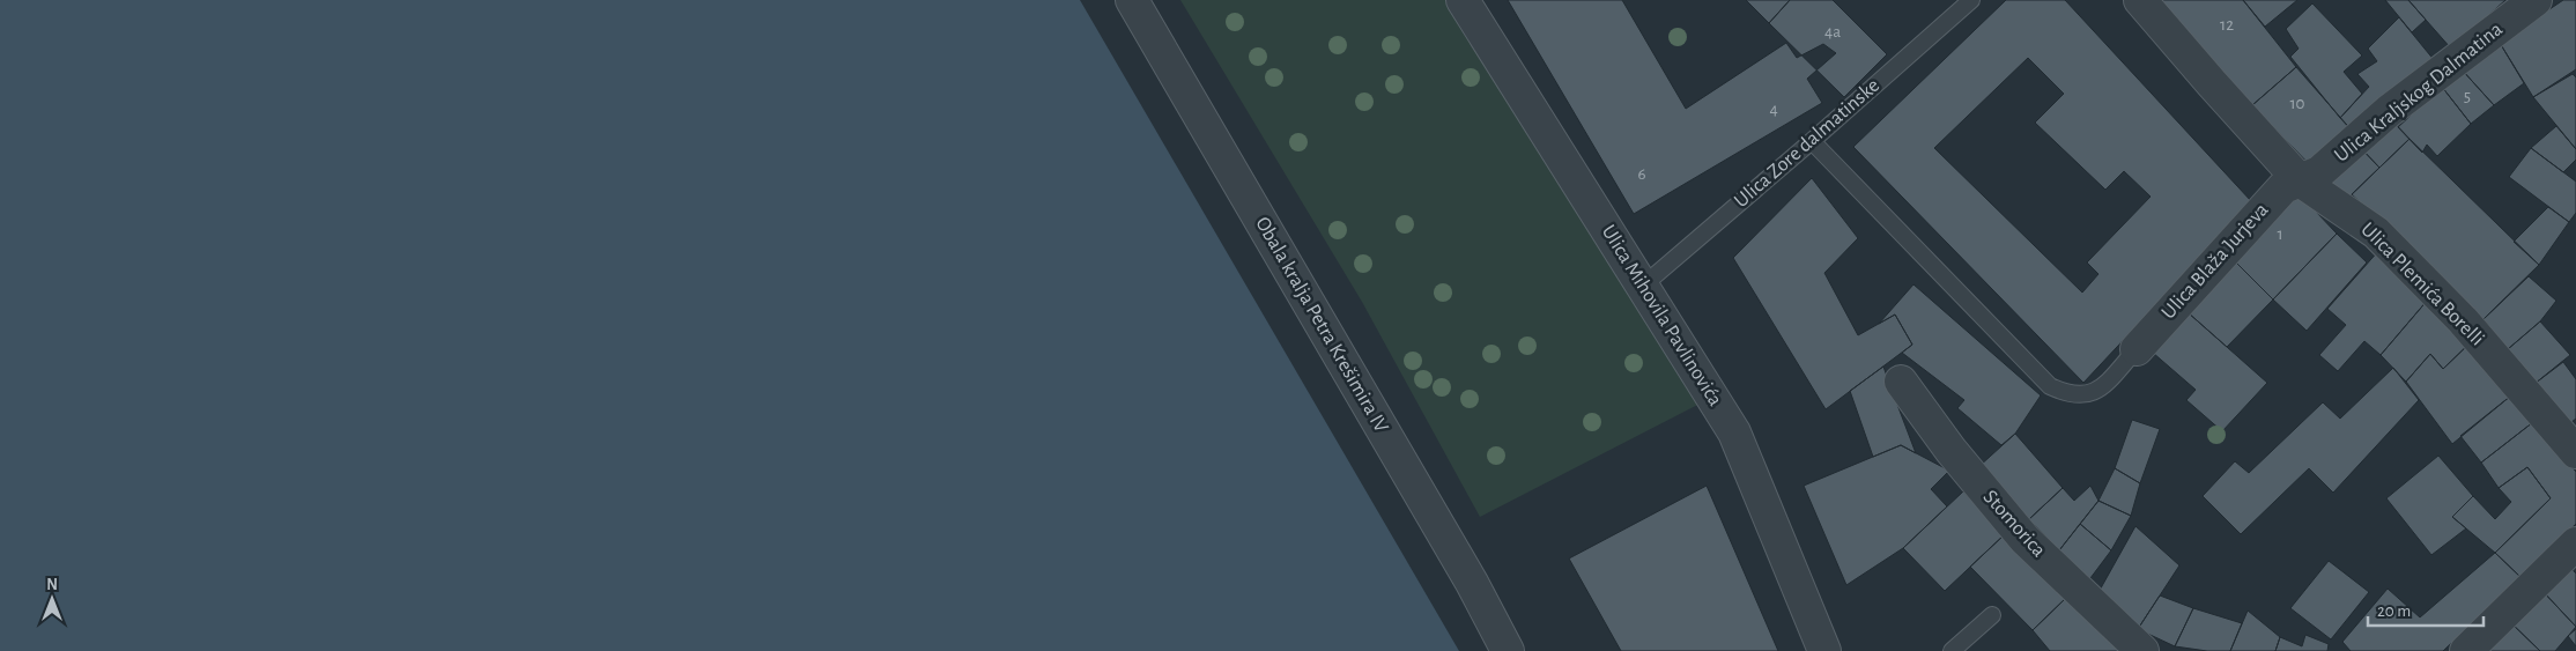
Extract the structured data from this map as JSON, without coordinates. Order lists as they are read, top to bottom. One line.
{"streets":{"street":["Ulica Kraljskog Dalmatina","Ulica Blaža Jurjeva","Ulica Plemića Borelli","Ulica Mihovila Pavlinovića","Obala kralja Petra Krešimira IV","Stomorica"],"lane":["Ulica Zore dalmatinske"]},"crossings":[["Ulica Kraljskog Dalmatina","Ulica Blaža Jurjeva"],["Ulica Kraljskog Dalmatina","Ulica Plemića Borelli"],["Ulica Zore dalmatinske","Ulica Mihovila Pavlinovića"],["Ulica Blaža Jurjeva","Ulica Plemića Borelli"]],"house_numbers":["12","4a","5","10","4","6","1"],"scale_bar":"20 m","north":"top"}
